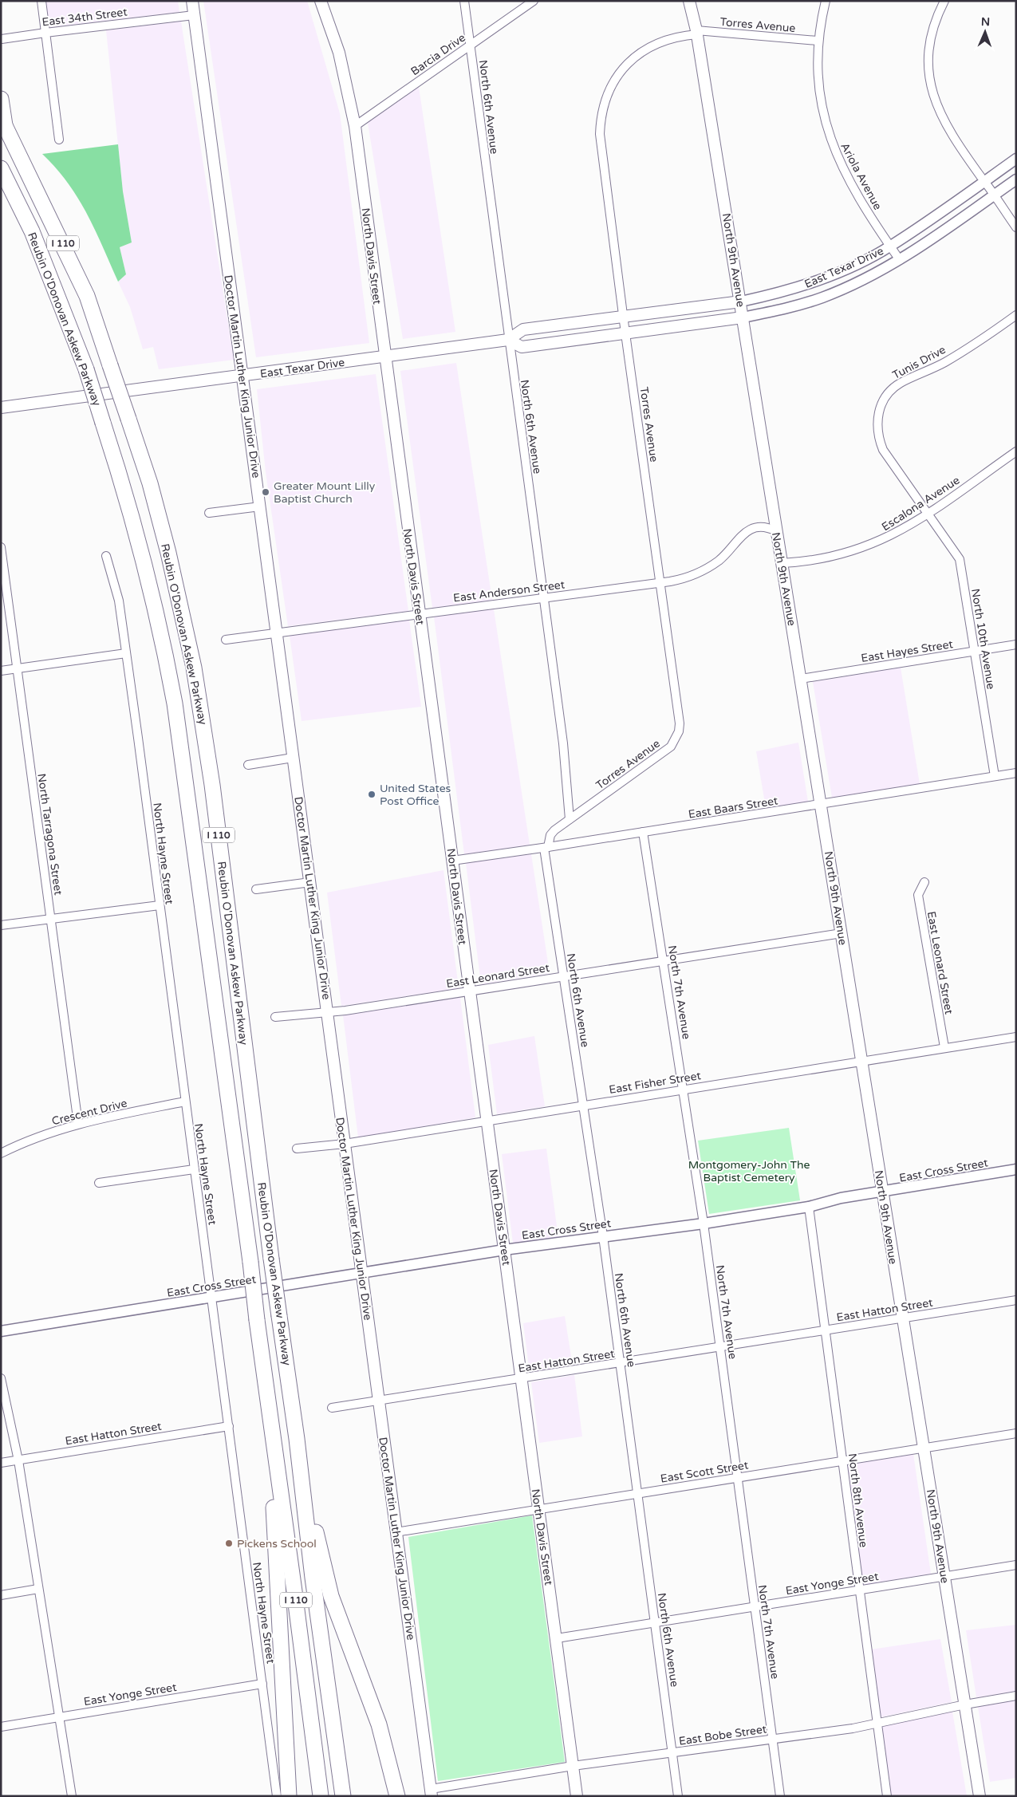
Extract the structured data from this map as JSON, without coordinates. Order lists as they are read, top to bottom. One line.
{"streets":{"highway":["I 110","Reubin O'Donovan Askew Parkway"],"main road":["North Davis Street","North 9th Avenue","East Texar Drive","Doctor Martin Luther King Junior Drive"],"street":["East 34th Street","Torres Avenue","Barcia Drive","North 6th Avenue","Ariola Avenue","Tunis Drive","Escalona Avenue","East Anderson Street","North 10th Avenue","East Hayes Street","East Baars Street","North Tarragona Street","North Hayne Street","East Leonard Street","North 7th Avenue","East Fisher Street","Crescent Drive","East Cross Street","East Hatton Street","East Scott Street","North 8th Avenue","East Yonge Street","East Bobe Street"]},"crossings":[["East 34th Street","Doctor Martin Luther King Junior Drive"],["Torres Avenue","North 6th Avenue"],["Torres Avenue","Ariola Avenue"],["Torres Avenue","North 9th Avenue"],["Torres Avenue","East Texar Drive"],["Torres Avenue","East Anderson Street"],["Barcia Drive","North 6th Avenue"],["Barcia Drive","North Davis Street"],["North 6th Avenue","East Texar Drive"],["North 6th Avenue","East Anderson Street"],["North 6th Avenue","East Baars Street"],["North 6th Avenue","East Leonard Street"],["North 6th Avenue","East Fisher Street"],["North 6th Avenue","East Cross Street"],["North 6th Avenue","East Hatton Street"],["North 6th Avenue","East Scott Street"],["North 6th Avenue","East Yonge Street"],["North 6th Avenue","East Bobe Street"],["Ariola Avenue","East Texar Drive"],["North Davis Street","East Texar Drive"],["North Davis Street","East Anderson Street"],["North Davis Street","East Baars Street"],["North Davis Street","East Leonard Street"],["North Davis Street","East Fisher Street"],["North Davis Street","East Cross Street"],["North Davis Street","East Hatton Street"],["North Davis Street","East Scott Street"],["North Davis Street","East Yonge Street"],["North Davis Street","East Bobe Street"],["North 9th Avenue","East Texar Drive"],["North 9th Avenue","Escalona Avenue"],["North 9th Avenue","East Anderson Street"],["North 9th Avenue","East Hayes Street"],["North 9th Avenue","East Baars Street"],["North 9th Avenue","East Leonard Street"],["North 9th Avenue","East Fisher Street"],["North 9th Avenue","East Cross Street"],["North 9th Avenue","East Hatton Street"],["North 9th Avenue","East Scott Street"],["North 9th Avenue","East Yonge Street"],["North 9th Avenue","East Bobe Street"],["East Texar Drive","Doctor Martin Luther King Junior Drive"],["Tunis Drive","Escalona Avenue"],["Tunis Drive","North 10th Avenue"],["Doctor Martin Luther King Junior Drive","East Anderson Street"],["Doctor Martin Luther King Junior Drive","East Leonard Street"],["Doctor Martin Luther King Junior Drive","East Fisher Street"],["Doctor Martin Luther King Junior Drive","East Cross Street"],["Doctor Martin Luther King Junior Drive","East Hatton Street"],["Doctor Martin Luther King Junior Drive","East Scott Street"],["Doctor Martin Luther King Junior Drive","East Bobe Street"],["Escalona Avenue","North 10th Avenue"],["North 10th Avenue","East Hayes Street"],["North 10th Avenue","East Baars Street"],["East Baars Street","North 7th Avenue"],["North Tarragona Street","Crescent Drive"],["North Hayne Street","Crescent Drive"],["North Hayne Street","East Cross Street"],["North Hayne Street","East Hatton Street"],["North Hayne Street","East Yonge Street"],["East Leonard Street","North 7th Avenue"],["East Leonard Street","East Fisher Street"],["North 7th Avenue","East Fisher Street"],["North 7th Avenue","East Cross Street"],["North 7th Avenue","East Hatton Street"],["North 7th Avenue","East Scott Street"],["North 7th Avenue","East Yonge Street"],["North 7th Avenue","East Bobe Street"],["East Cross Street","North 8th Avenue"],["East Hatton Street","North 8th Avenue"],["East Scott Street","North 8th Avenue"],["North 8th Avenue","East Yonge Street"],["North 8th Avenue","East Bobe Street"]],"parks":["Montgomery-John The Baptist Cemetery"],"places":["Greater Mount Lilly Baptist Church","United States Post Office","Pickens School"],"north":"top"}
